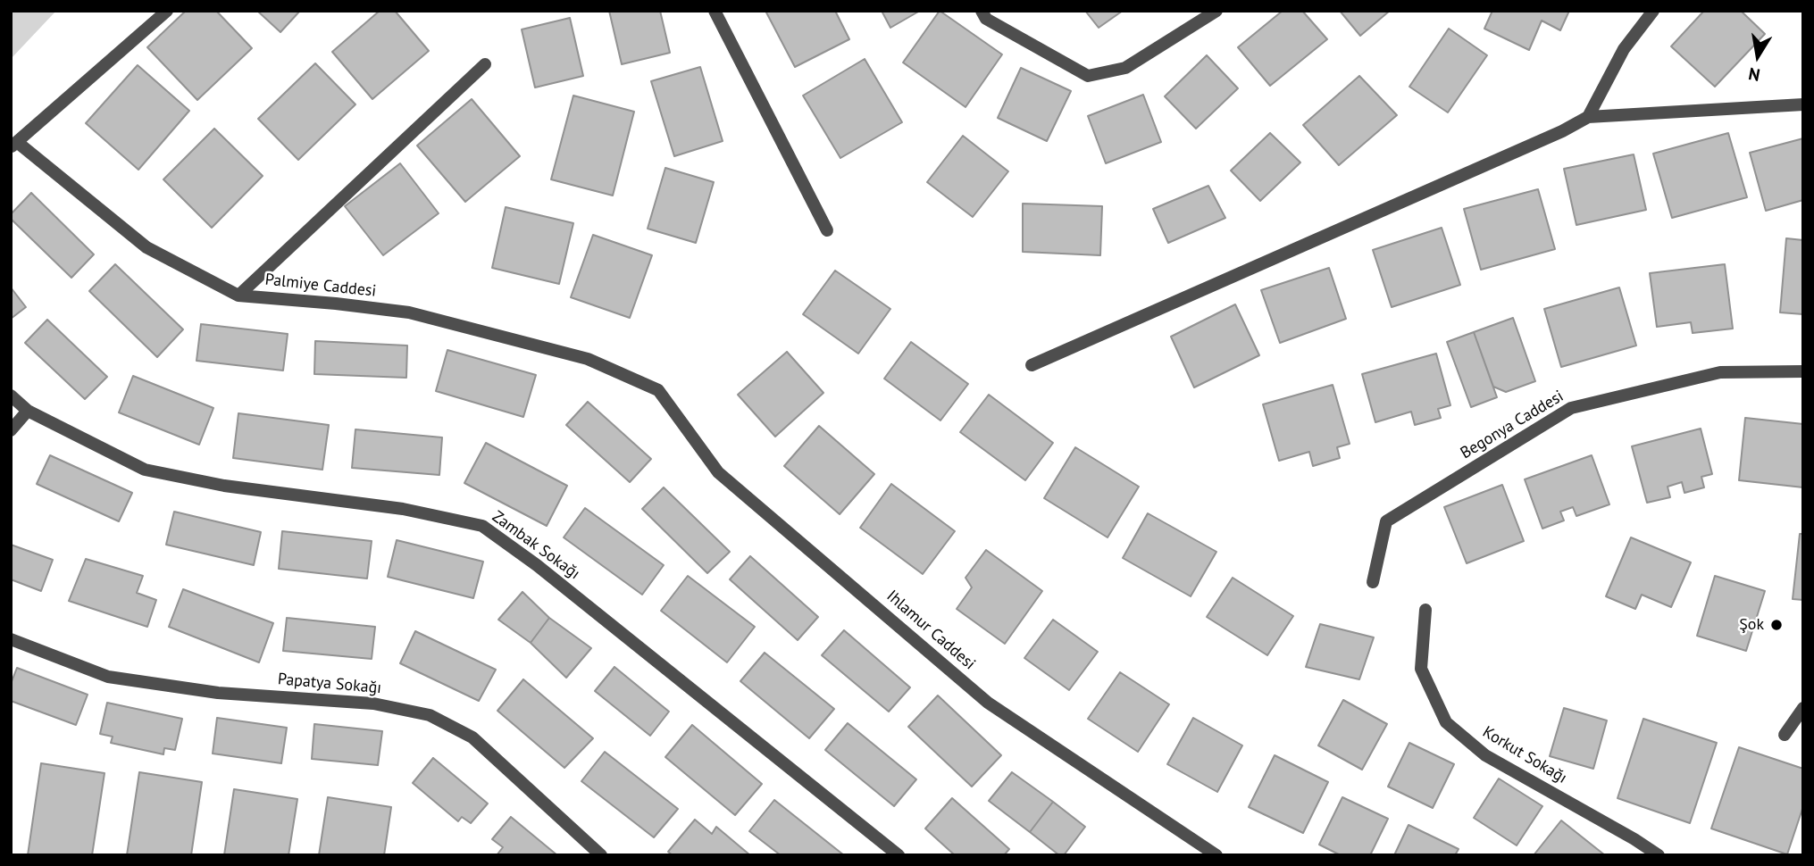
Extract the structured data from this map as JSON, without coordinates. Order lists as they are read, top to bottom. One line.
{"streets":{"street":["Palmiye Caddesi","Begonya Caddesi","Zambak Sokağı","Ihlamur Caddesi","Papatya Sokağı","Korkut Sokağı"]},"crossings":[["Palmiye Caddesi","Ihlamur Caddesi"]],"places":["Şok"],"north":"bottom"}
